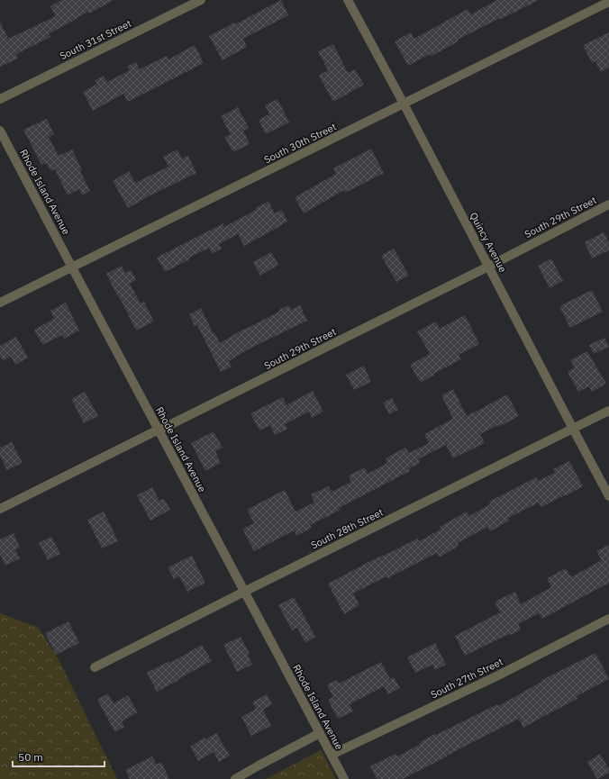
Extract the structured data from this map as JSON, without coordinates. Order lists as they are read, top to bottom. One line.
{"streets":{"street":["South 31st Street","South 30th Street","Rhode Island Avenue","South 29th Street","Quincy Avenue","South 28th Street","South 27th Street"]},"crossings":[["South 30th Street","Rhode Island Avenue"],["South 30th Street","Quincy Avenue"],["Rhode Island Avenue","South 29th Street"],["Rhode Island Avenue","South 28th Street"],["Rhode Island Avenue","South 27th Street"],["South 29th Street","Quincy Avenue"],["Quincy Avenue","South 28th Street"]],"scale_bar":"50 m"}
